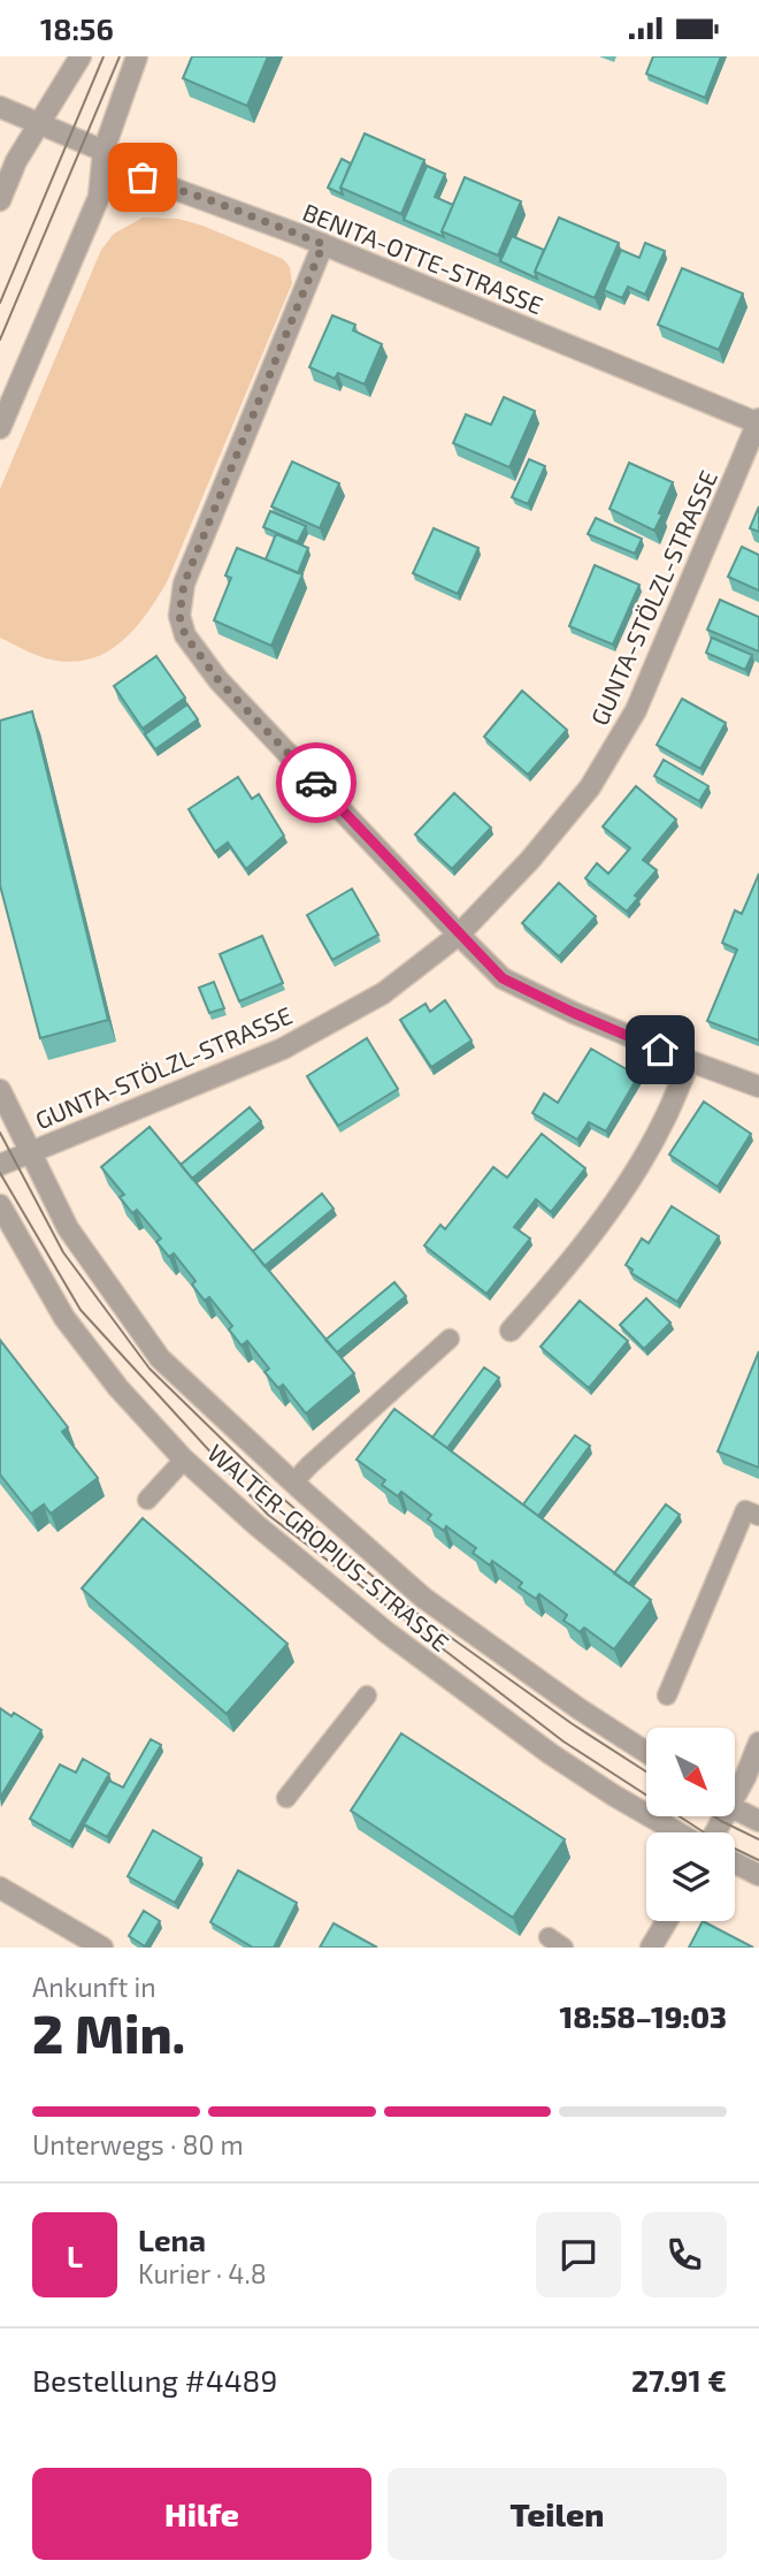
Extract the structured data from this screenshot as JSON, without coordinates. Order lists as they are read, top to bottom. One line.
{"streets":{"street":["BENITA-OTTE-STRASSE","GUNTA-STÖLZL-STRASSE","WALTER-GROPIUS-STRASSE"]},"crossings":[["BENITA-OTTE-STRASSE","GUNTA-STÖLZL-STRASSE"],["GUNTA-STÖLZL-STRASSE","WALTER-GROPIUS-STRASSE"]],"north":"bottom right","page":{"status":"18:56","heading":["2 Min.","Ankunft in","18:58–19:03"],"panel":["Lena","Kurier · 4.8","Bestellung #4489","27.91 €"],"bar":"Unterwegs · 80 m","round":"L","buttons":["Hilfe","Teilen"]}}
